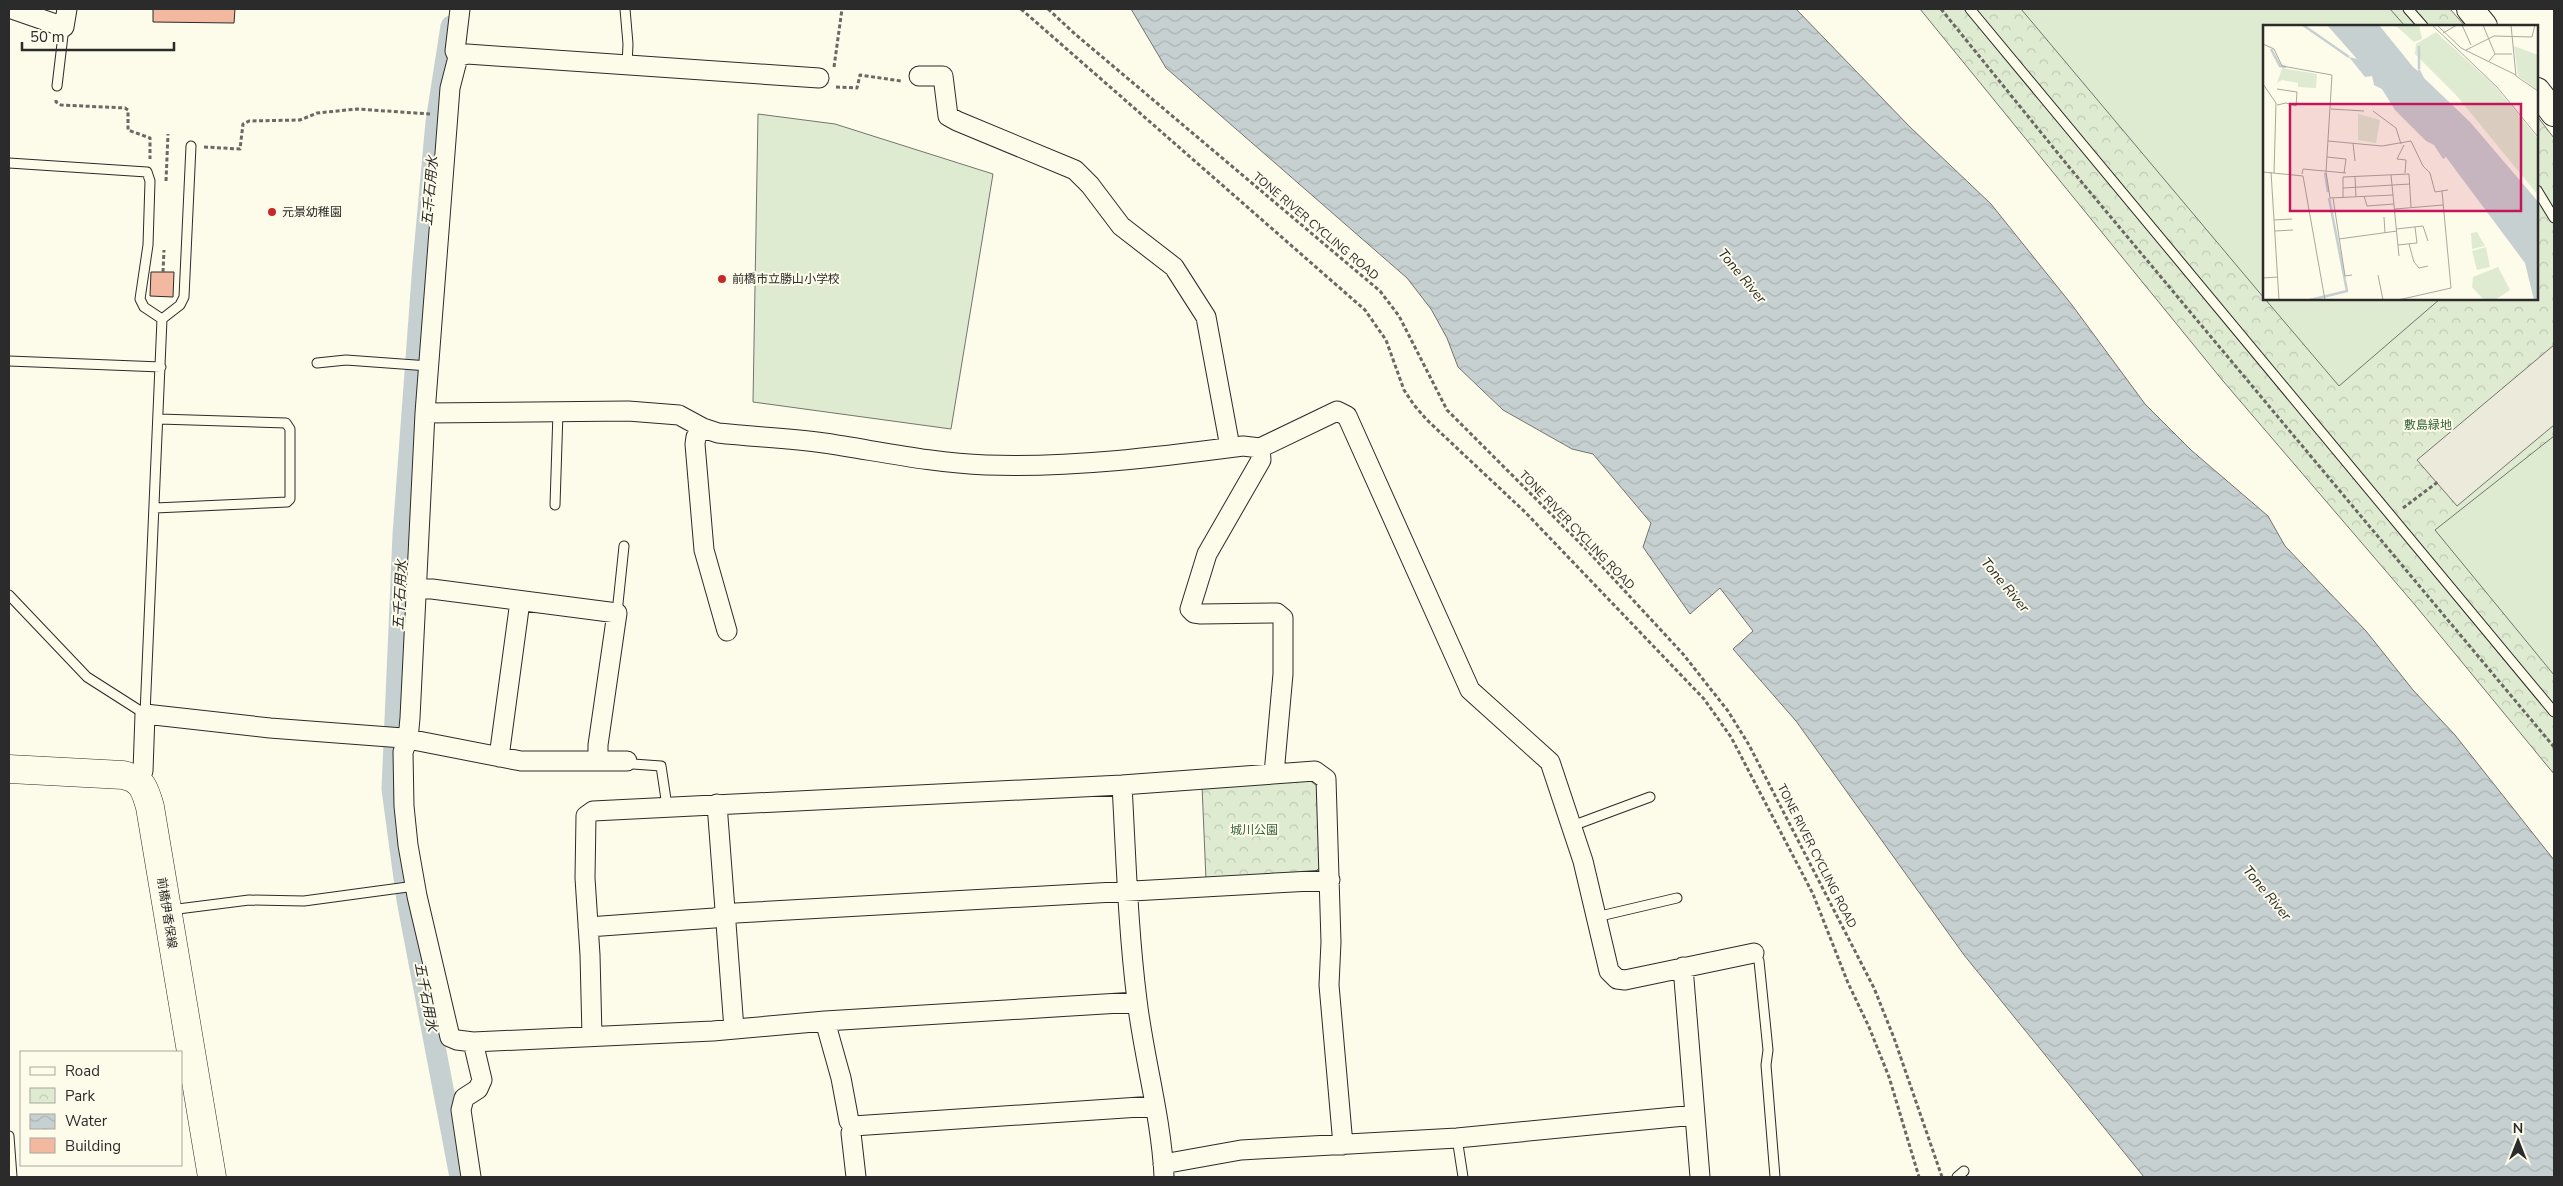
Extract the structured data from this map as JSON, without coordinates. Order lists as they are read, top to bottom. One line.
{"streets":{"main road":["前橋伊香保線"],"path":["TONE RIVER CYCLING ROAD"]},"water":["五千石用水","Tone River"],"parks":["敷島緑地","城川公園"],"places":["元景幼稚園","前橋市立勝山小学校"],"legend":["Road","Park","Water","Building"],"scale_bar":"50 m","north":"top"}
